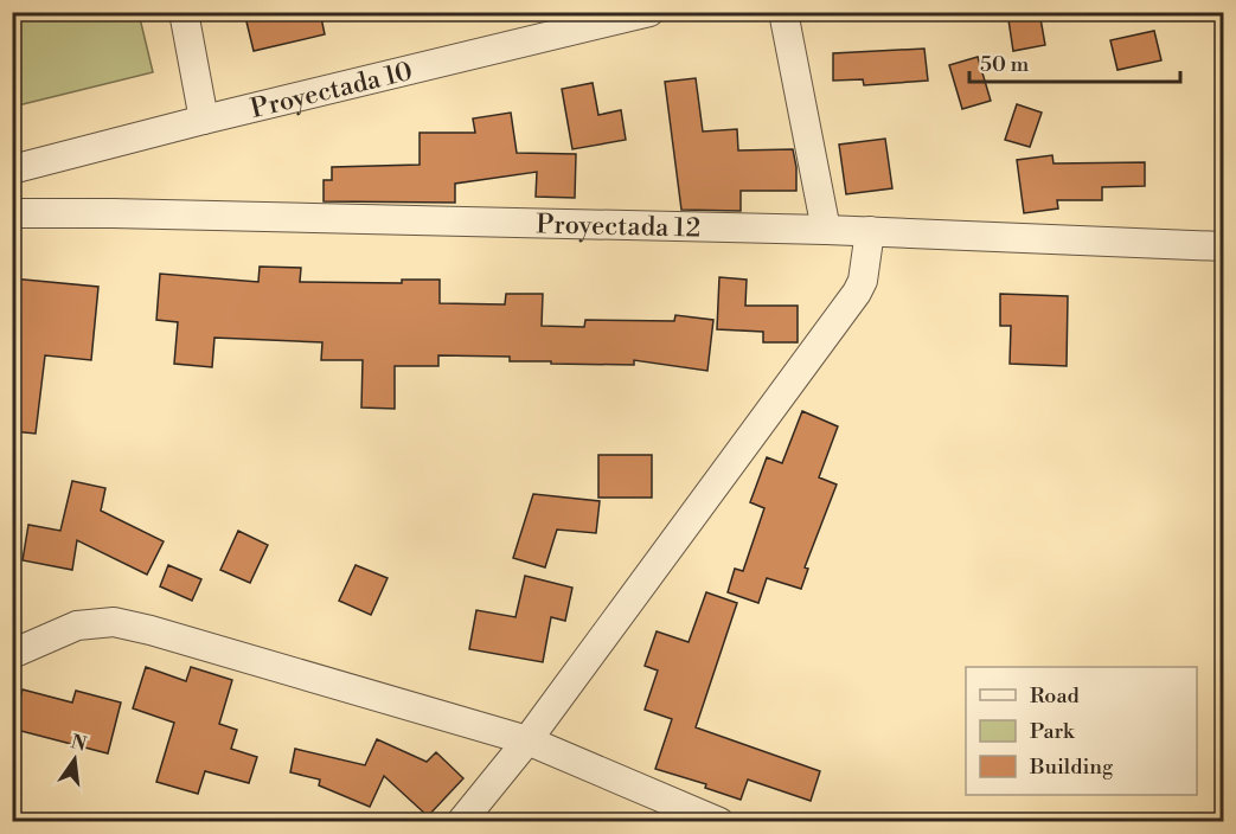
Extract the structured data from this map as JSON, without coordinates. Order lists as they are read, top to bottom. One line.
{"streets":{"street":["Proyectada 10","Proyectada 12"]},"legend":["Road","Park","Building"],"scale_bar":"50 m","north":"top"}
